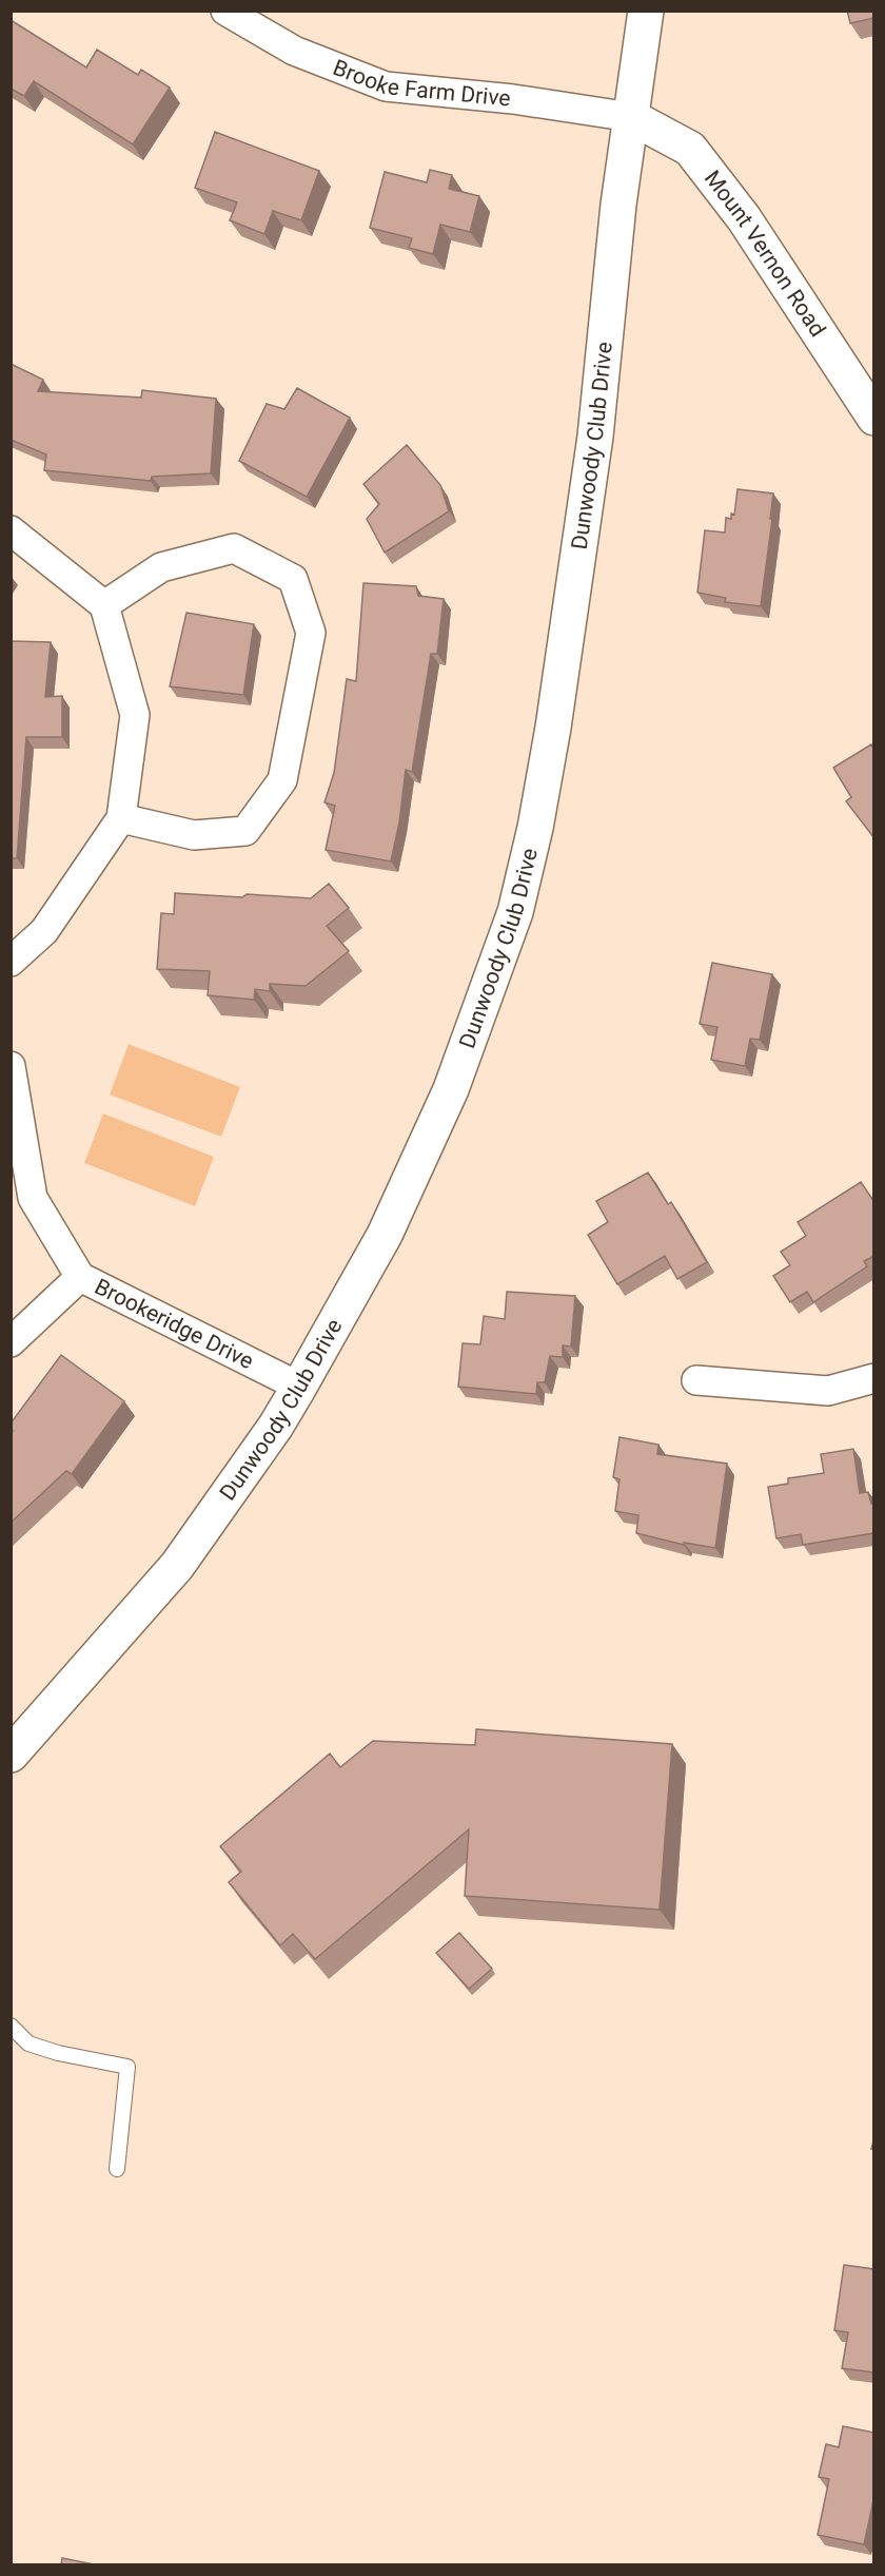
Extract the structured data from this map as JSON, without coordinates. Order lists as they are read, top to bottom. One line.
{"streets":{"street":["Brooke Farm Drive","Mount Vernon Road","Dunwoody Club Drive","Brookeridge Drive"]},"crossings":[["Brooke Farm Drive","Mount Vernon Road"],["Brooke Farm Drive","Dunwoody Club Drive"],["Mount Vernon Road","Dunwoody Club Drive"],["Dunwoody Club Drive","Brookeridge Drive"]]}
